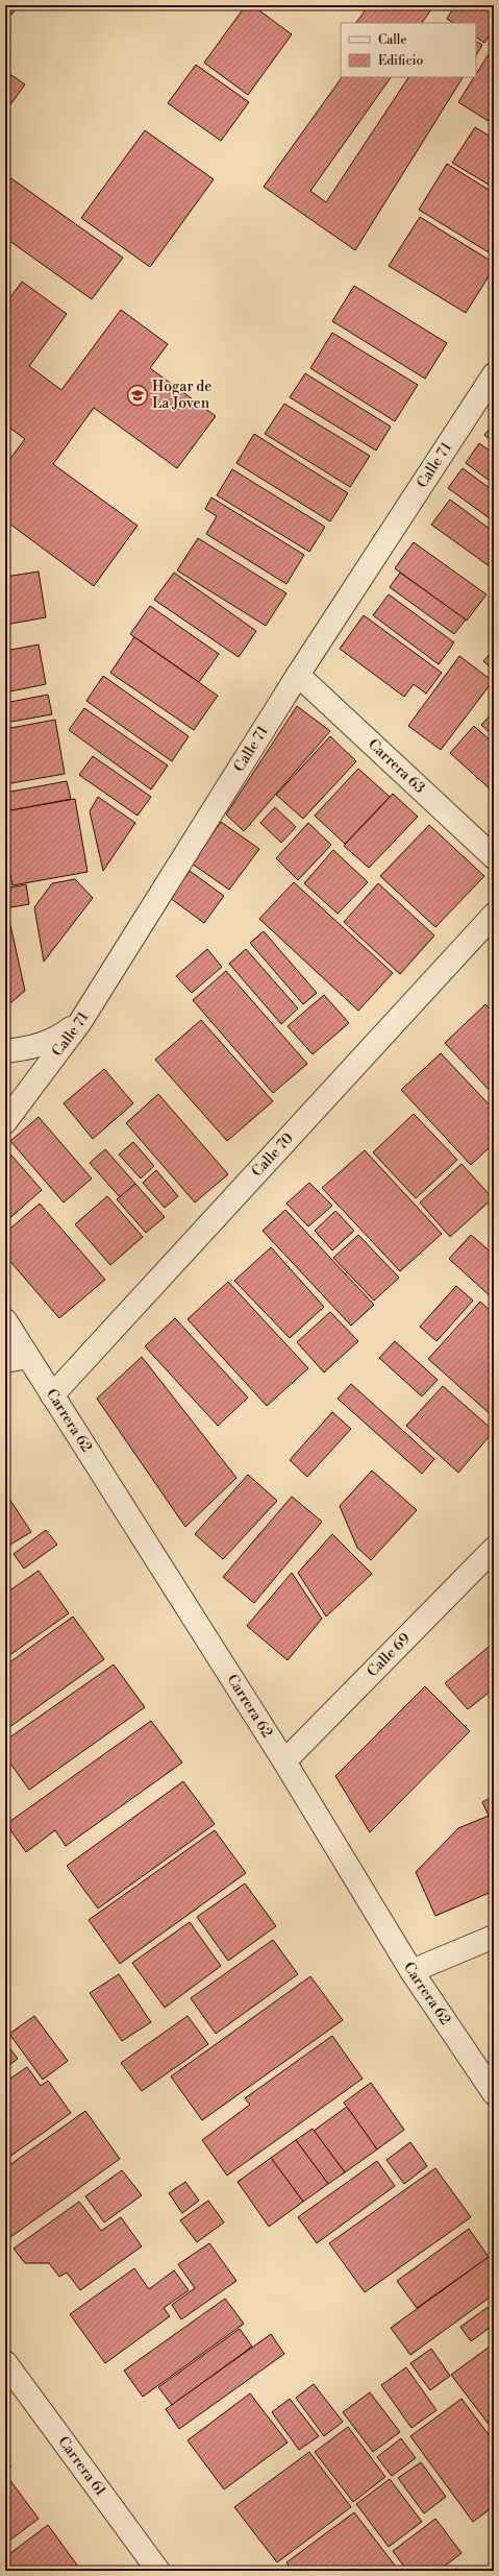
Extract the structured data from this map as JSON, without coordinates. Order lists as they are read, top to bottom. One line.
{"streets":{"street":["Calle 71","Carrera 63","Calle 70","Carrera 62","Calle 69","Carrera 61"]},"crossings":[["Calle 71","Carrera 63"],["Calle 70","Carrera 62"],["Carrera 62","Calle 69"]],"places":{"school or university":["Hogar de La Joven"]},"legend":["Calle","Edificio"]}
